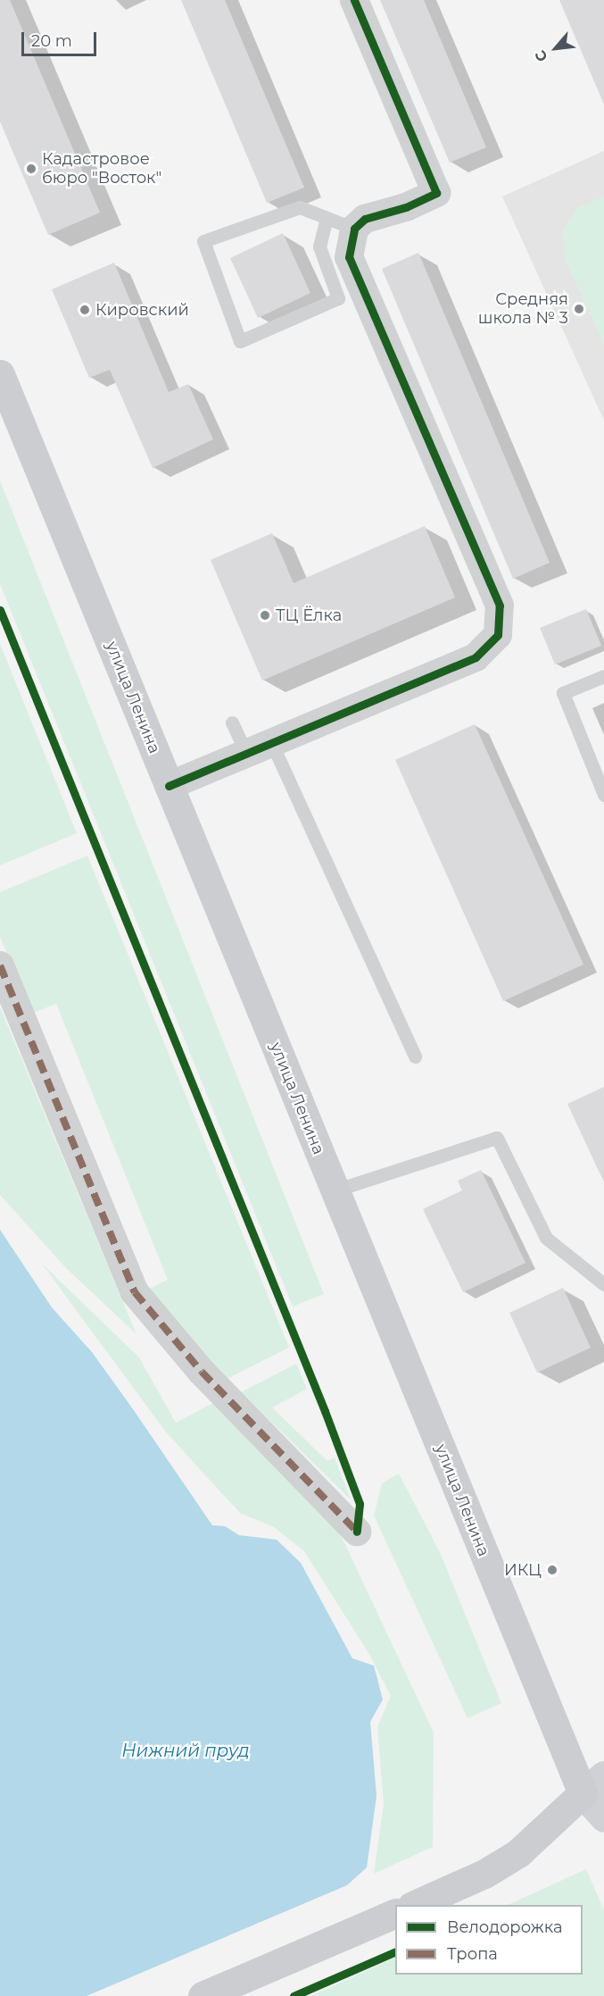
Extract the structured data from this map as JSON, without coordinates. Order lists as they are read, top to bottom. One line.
{"streets":{"main road":["улица Ленина"]},"water":["Нижний пруд"],"places":["Кадастровое бюро \"Восток\"","Средняя школа № 3","Кировский","ТЦ Ёлка","ИКЦ"],"legend":["Велодорожка","Тропа"],"scale_bar":"20 m","north":"bottom left"}
